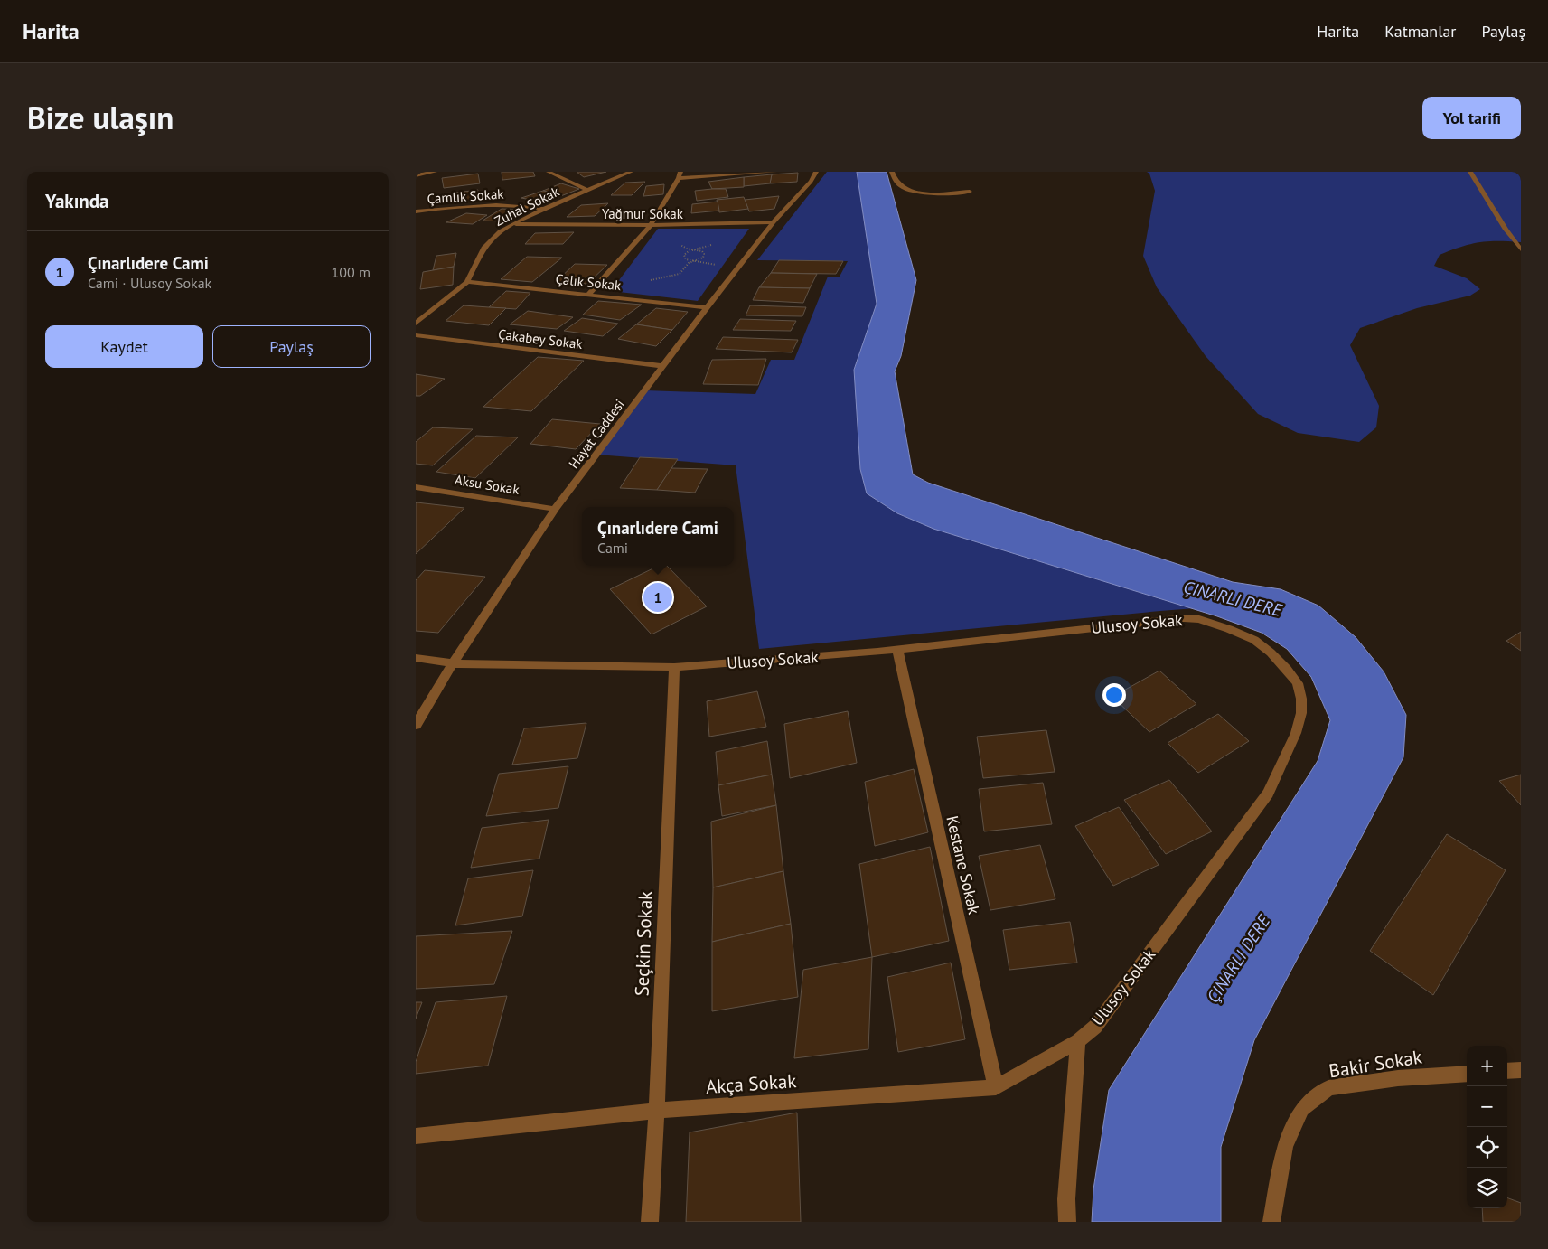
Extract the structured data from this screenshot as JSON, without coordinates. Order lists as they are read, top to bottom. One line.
{"streets":{"street":["Çamlık Sokak","Zuhal Sokak","Yağmur Sokak","Çalık Sokak","Çakabey Sokak","Hayat Caddesi","Aksu Sokak","Ulusoy Sokak","Kestane Sokak","Seçkin Sokak","Bakir Sokak","Akça Sokak"]},"crossings":[["Çamlık Sokak","Zuhal Sokak"],["Zuhal Sokak","Yağmur Sokak"],["Zuhal Sokak","Çalık Sokak"],["Yağmur Sokak","Hayat Caddesi"],["Çalık Sokak","Hayat Caddesi"],["Çakabey Sokak","Hayat Caddesi"],["Hayat Caddesi","Aksu Sokak"],["Hayat Caddesi","Ulusoy Sokak"],["Ulusoy Sokak","Kestane Sokak"],["Ulusoy Sokak","Seçkin Sokak"],["Ulusoy Sokak","Akça Sokak"],["Kestane Sokak","Akça Sokak"],["Seçkin Sokak","Akça Sokak"]],"water":["ÇINARLI DERE"],"page":{"header":"Harita","nav":["Harita","Katmanlar","Paylaş"],"title":"Bize ulaşın","buttons":["Yol tarifi",["Kaydet","Paylaş"]],"heading":"Yakında","list":[{"mark":"1","name":"Çınarlıdere Cami","note":"Cami · Ulusoy Sokak","value":"100 m"}],"popup":["Çınarlıdere Cami","Cami"],"pins":"1","map_buttons":["+","−"]}}
